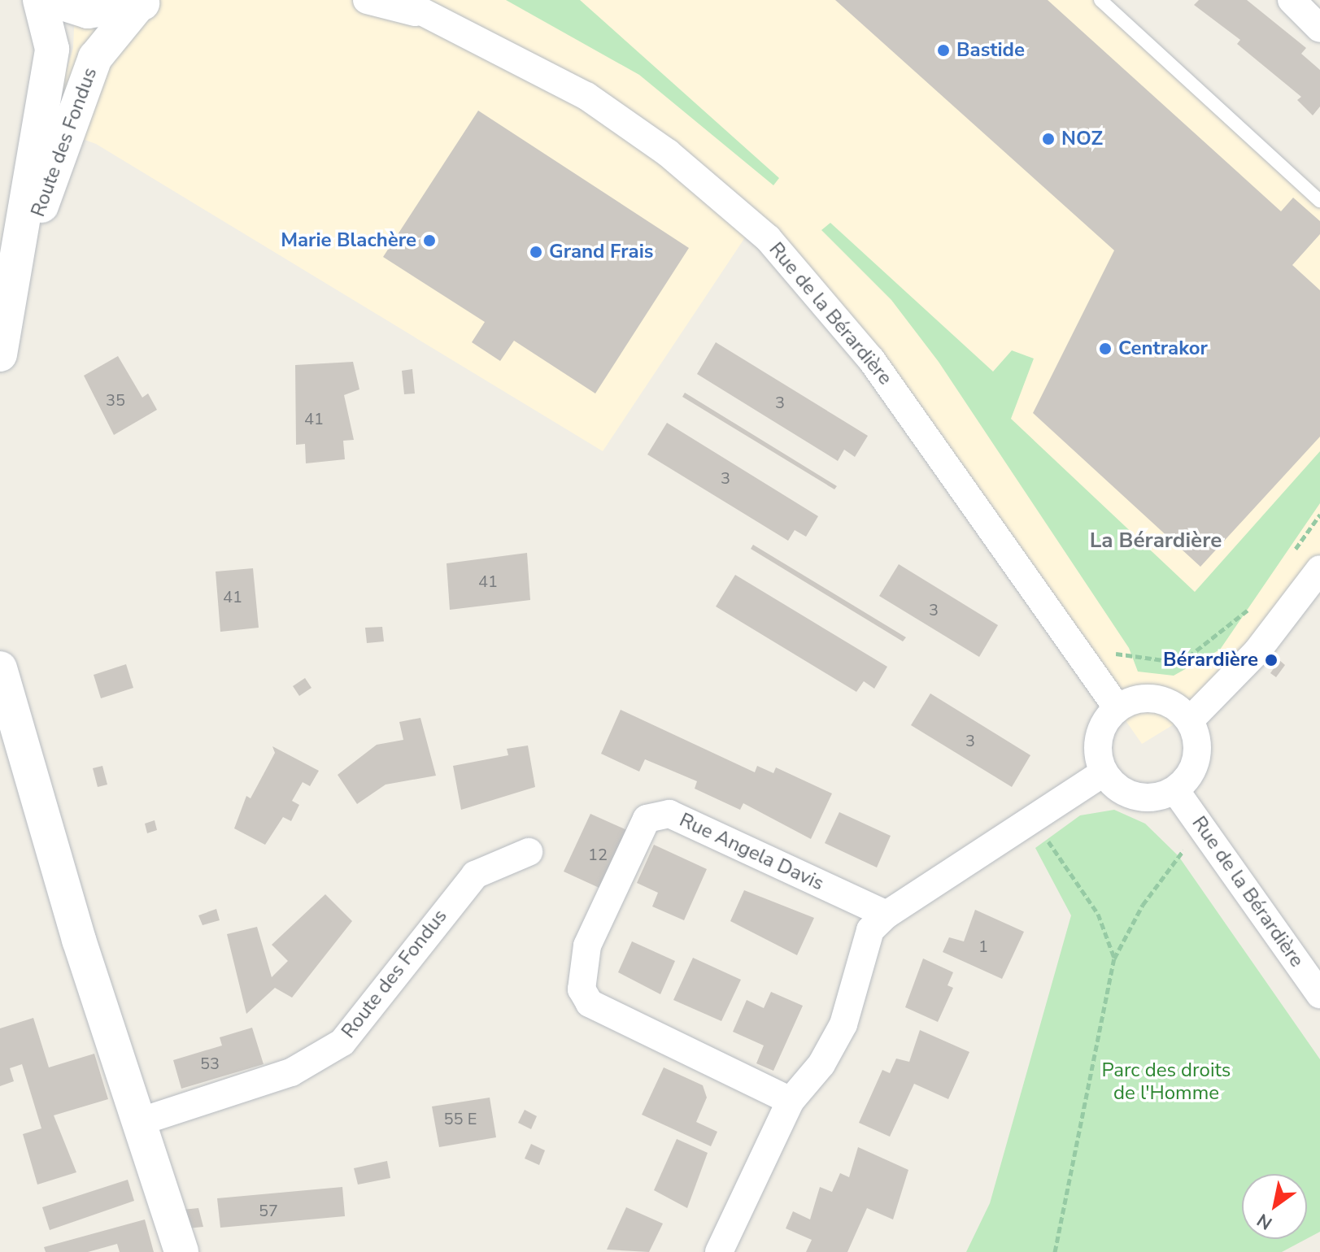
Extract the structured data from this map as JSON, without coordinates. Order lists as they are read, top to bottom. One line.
{"streets":{"street":["Route des Fondus","Rue de la Bérardière","Rue Angela Davis"]},"districts":["La Bérardière"],"parks":["Parc des droits de l'Homme"],"places":["Bastide","NOZ","Marie Blachère","Grand Frais","Centrakor","Bérardière"],"house_numbers":["35","3","41","3","41","41","3","3","12","1","53","55 E","57"],"north":"bottom left"}
